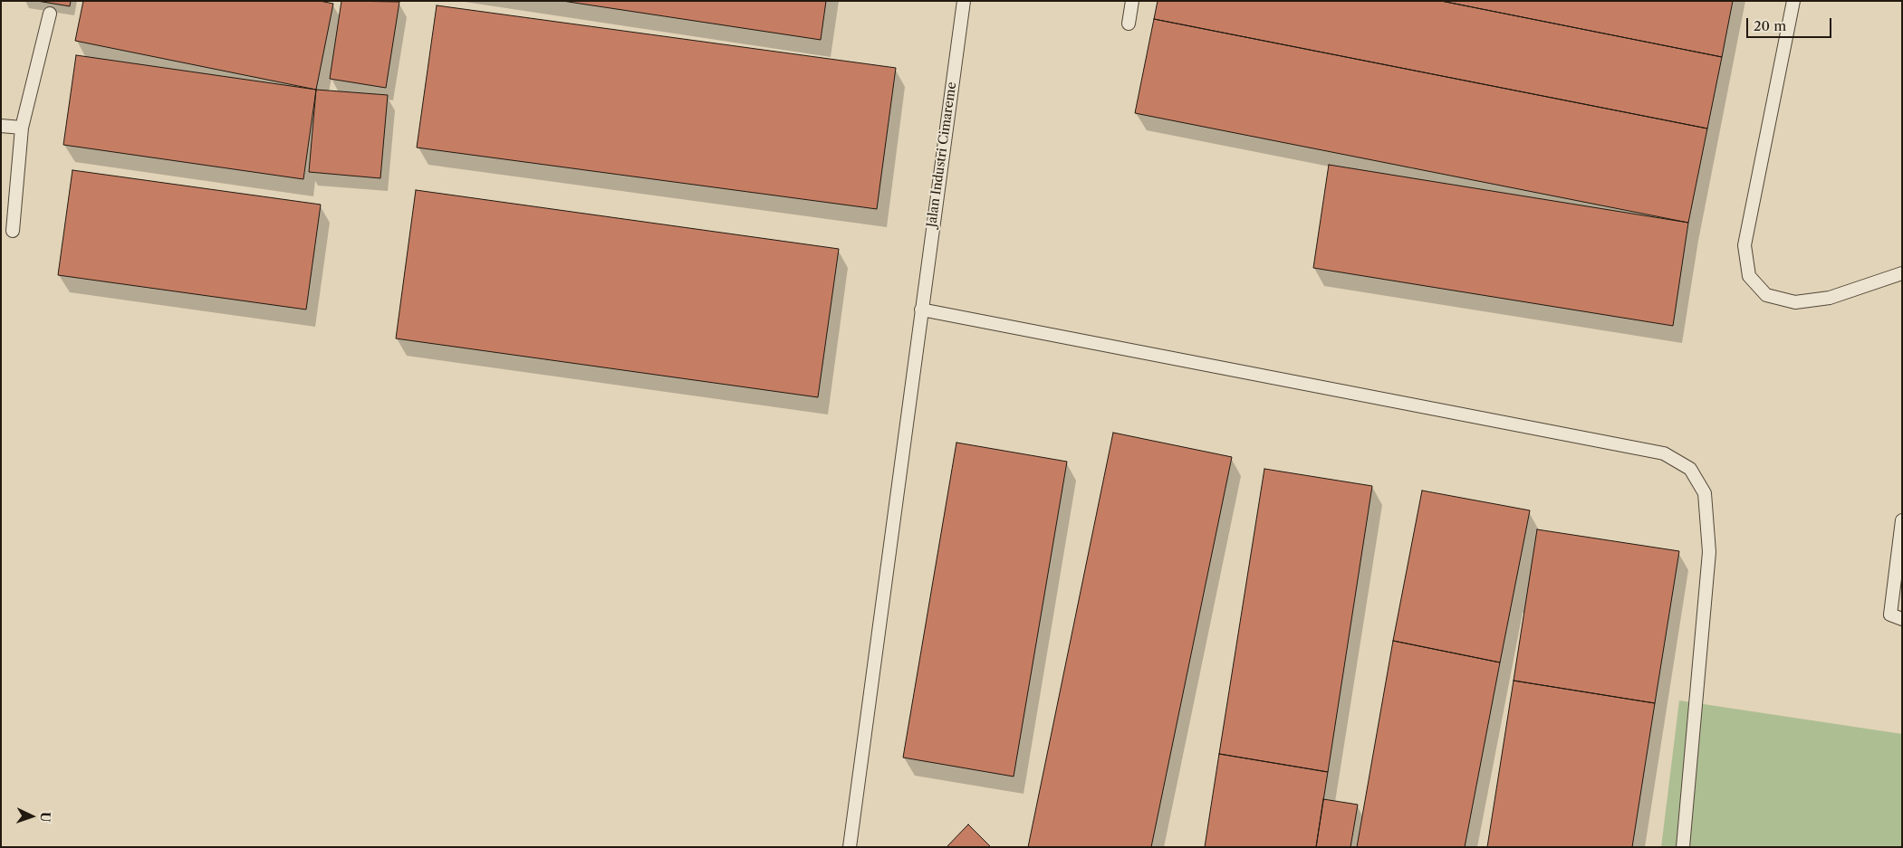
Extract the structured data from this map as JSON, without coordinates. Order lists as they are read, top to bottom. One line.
{"streets":{"lane":["Jalan Industri Cimareme"]},"scale_bar":"20 m","north":"right"}
